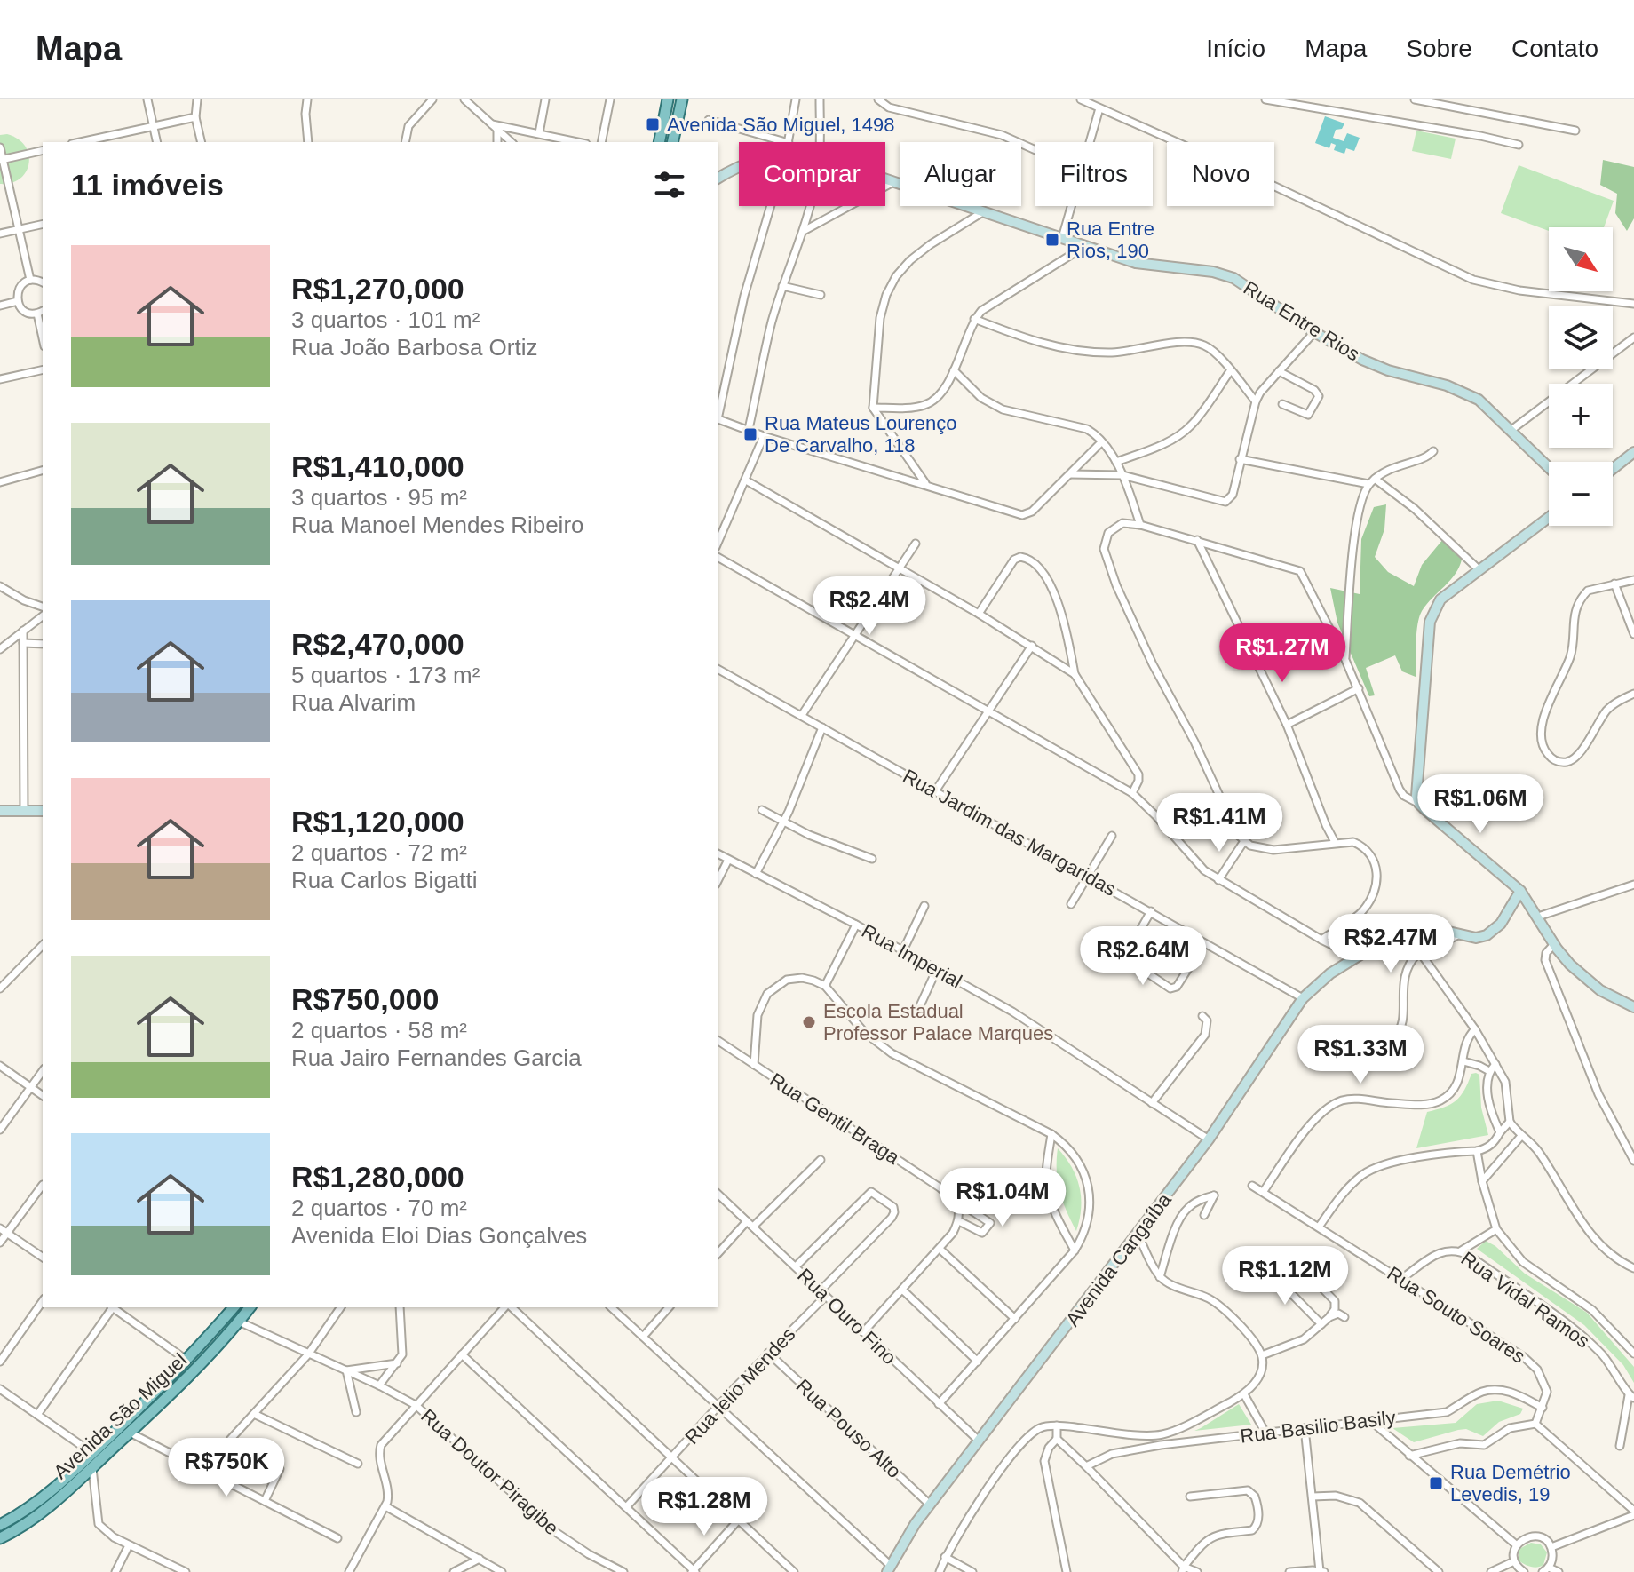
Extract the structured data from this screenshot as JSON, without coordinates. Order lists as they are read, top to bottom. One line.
{"streets":{"main road":["Rua Entre Rios","Avenida Cangaíba","Avenida São Miguel"],"street":["Rua Jardim das Margaridas","Rua Imperial","Rua Gentil Braga","Rua Vidal Ramos","Rua Souto Soares","Rua Ouro Fino","Rua lelio Mendes","Rua Basilio Basily","Rua Pouso Alto","Rua Doutor Piragibe"]},"crossings":[["Rua Jardim das Margaridas","Avenida Cangaíba"],["Rua Imperial","Avenida Cangaíba"],["Avenida Cangaíba","Rua Ouro Fino"],["Avenida Cangaíba","Rua Pouso Alto"],["Rua Vidal Ramos","Rua Souto Soares"],["Rua Souto Soares","Rua Basilio Basily"],["Rua Ouro Fino","Rua lelio Mendes"],["Rua lelio Mendes","Rua Pouso Alto"],["Avenida São Miguel","Rua Doutor Piragibe"]],"places":{"transit":["Avenida São Miguel, 1498","Rua Entre Rios, 190","Rua Mateus Lourenço De Carvalho, 118","Rua Demétrio Levedis, 19"],"other":["Escola Estadual Professor Palace Marques"]},"north":"bottom right","page":{"header":"Mapa","nav":["Início","Mapa","Sobre","Contato"],"chip":["Comprar","Alugar","Filtros","Novo"],"heading":"11 imóveis","map_buttons":["+","−"],"list":[{"name":"R$1,270,000","note":"3 quartos · 101 m² · Rua João Barbosa Ortiz"},{"name":"R$1,410,000","note":"3 quartos · 95 m² · Rua Manoel Mendes Ribeiro"},{"name":"R$2,470,000","note":"5 quartos · 173 m² · Rua Alvarim"},{"name":"R$1,120,000","note":"2 quartos · 72 m² · Rua Carlos Bigatti"},{"name":"R$750,000","note":"2 quartos · 58 m² · Rua Jairo Fernandes Garcia"},{"name":"R$1,280,000","note":"2 quartos · 70 m² · Avenida Eloi Dias Gonçalves"}],"price":["R$2.4M","R$1.27M","R$1.06M","R$1.41M","R$2.47M","R$2.64M","R$1.33M","R$1.04M","R$1.12M","R$750K","R$1.28M"]}}
